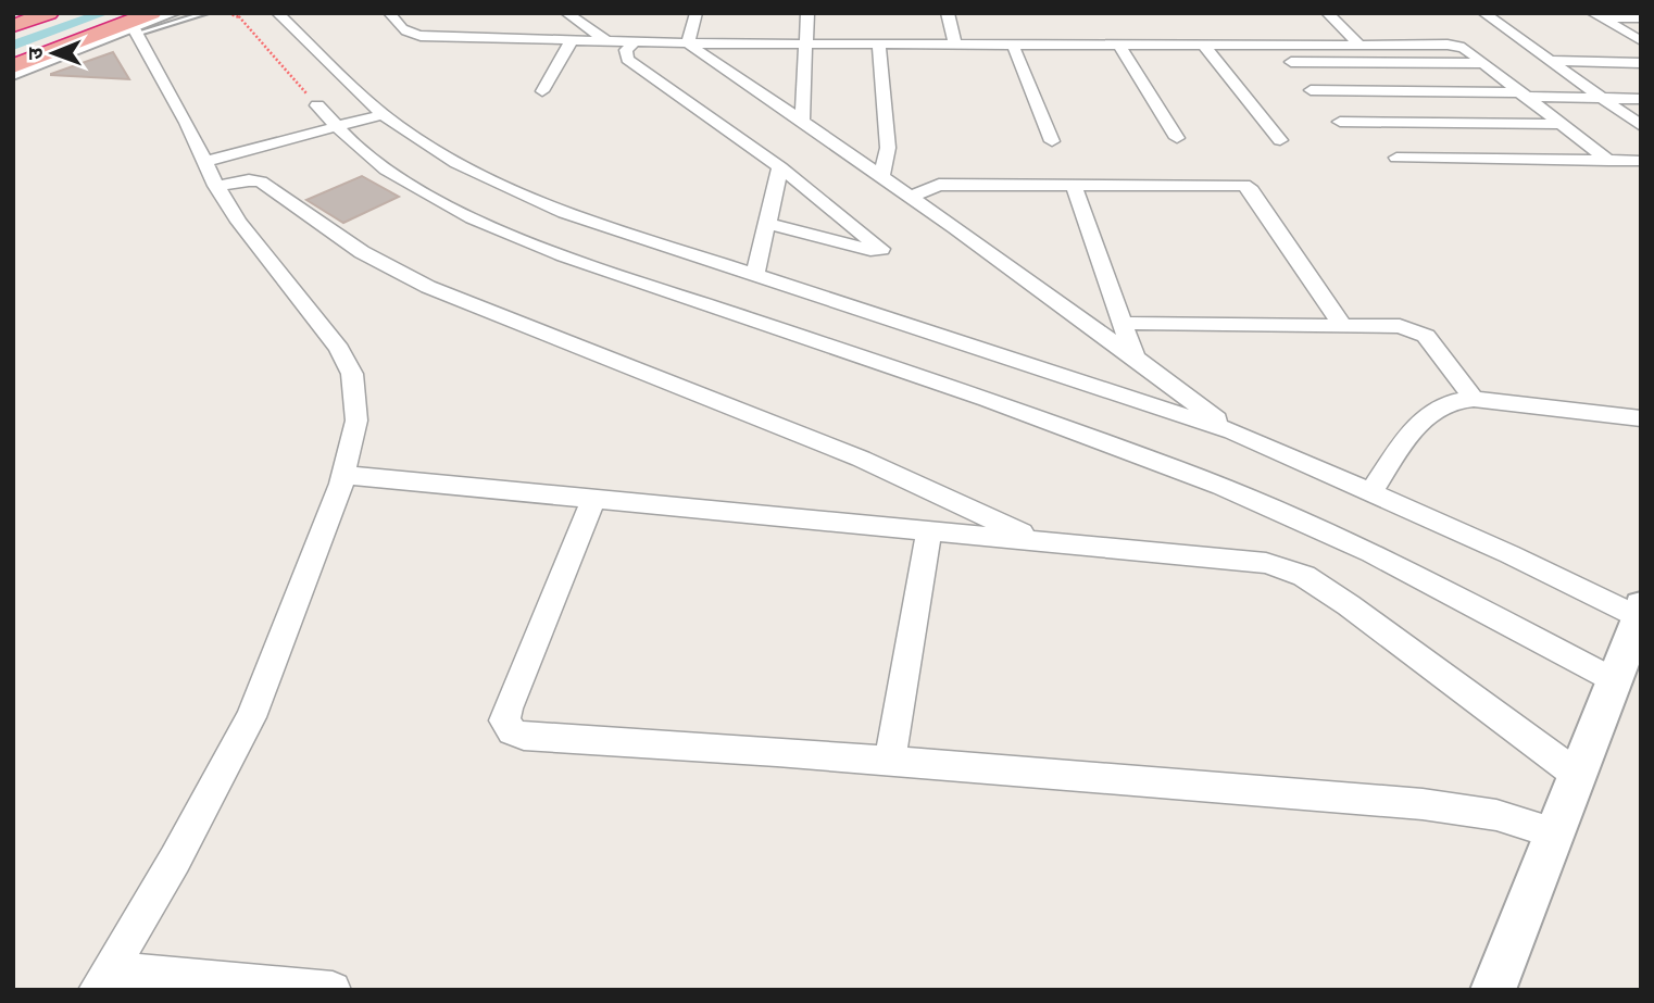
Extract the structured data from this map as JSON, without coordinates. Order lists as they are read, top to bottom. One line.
{"north":"left"}
